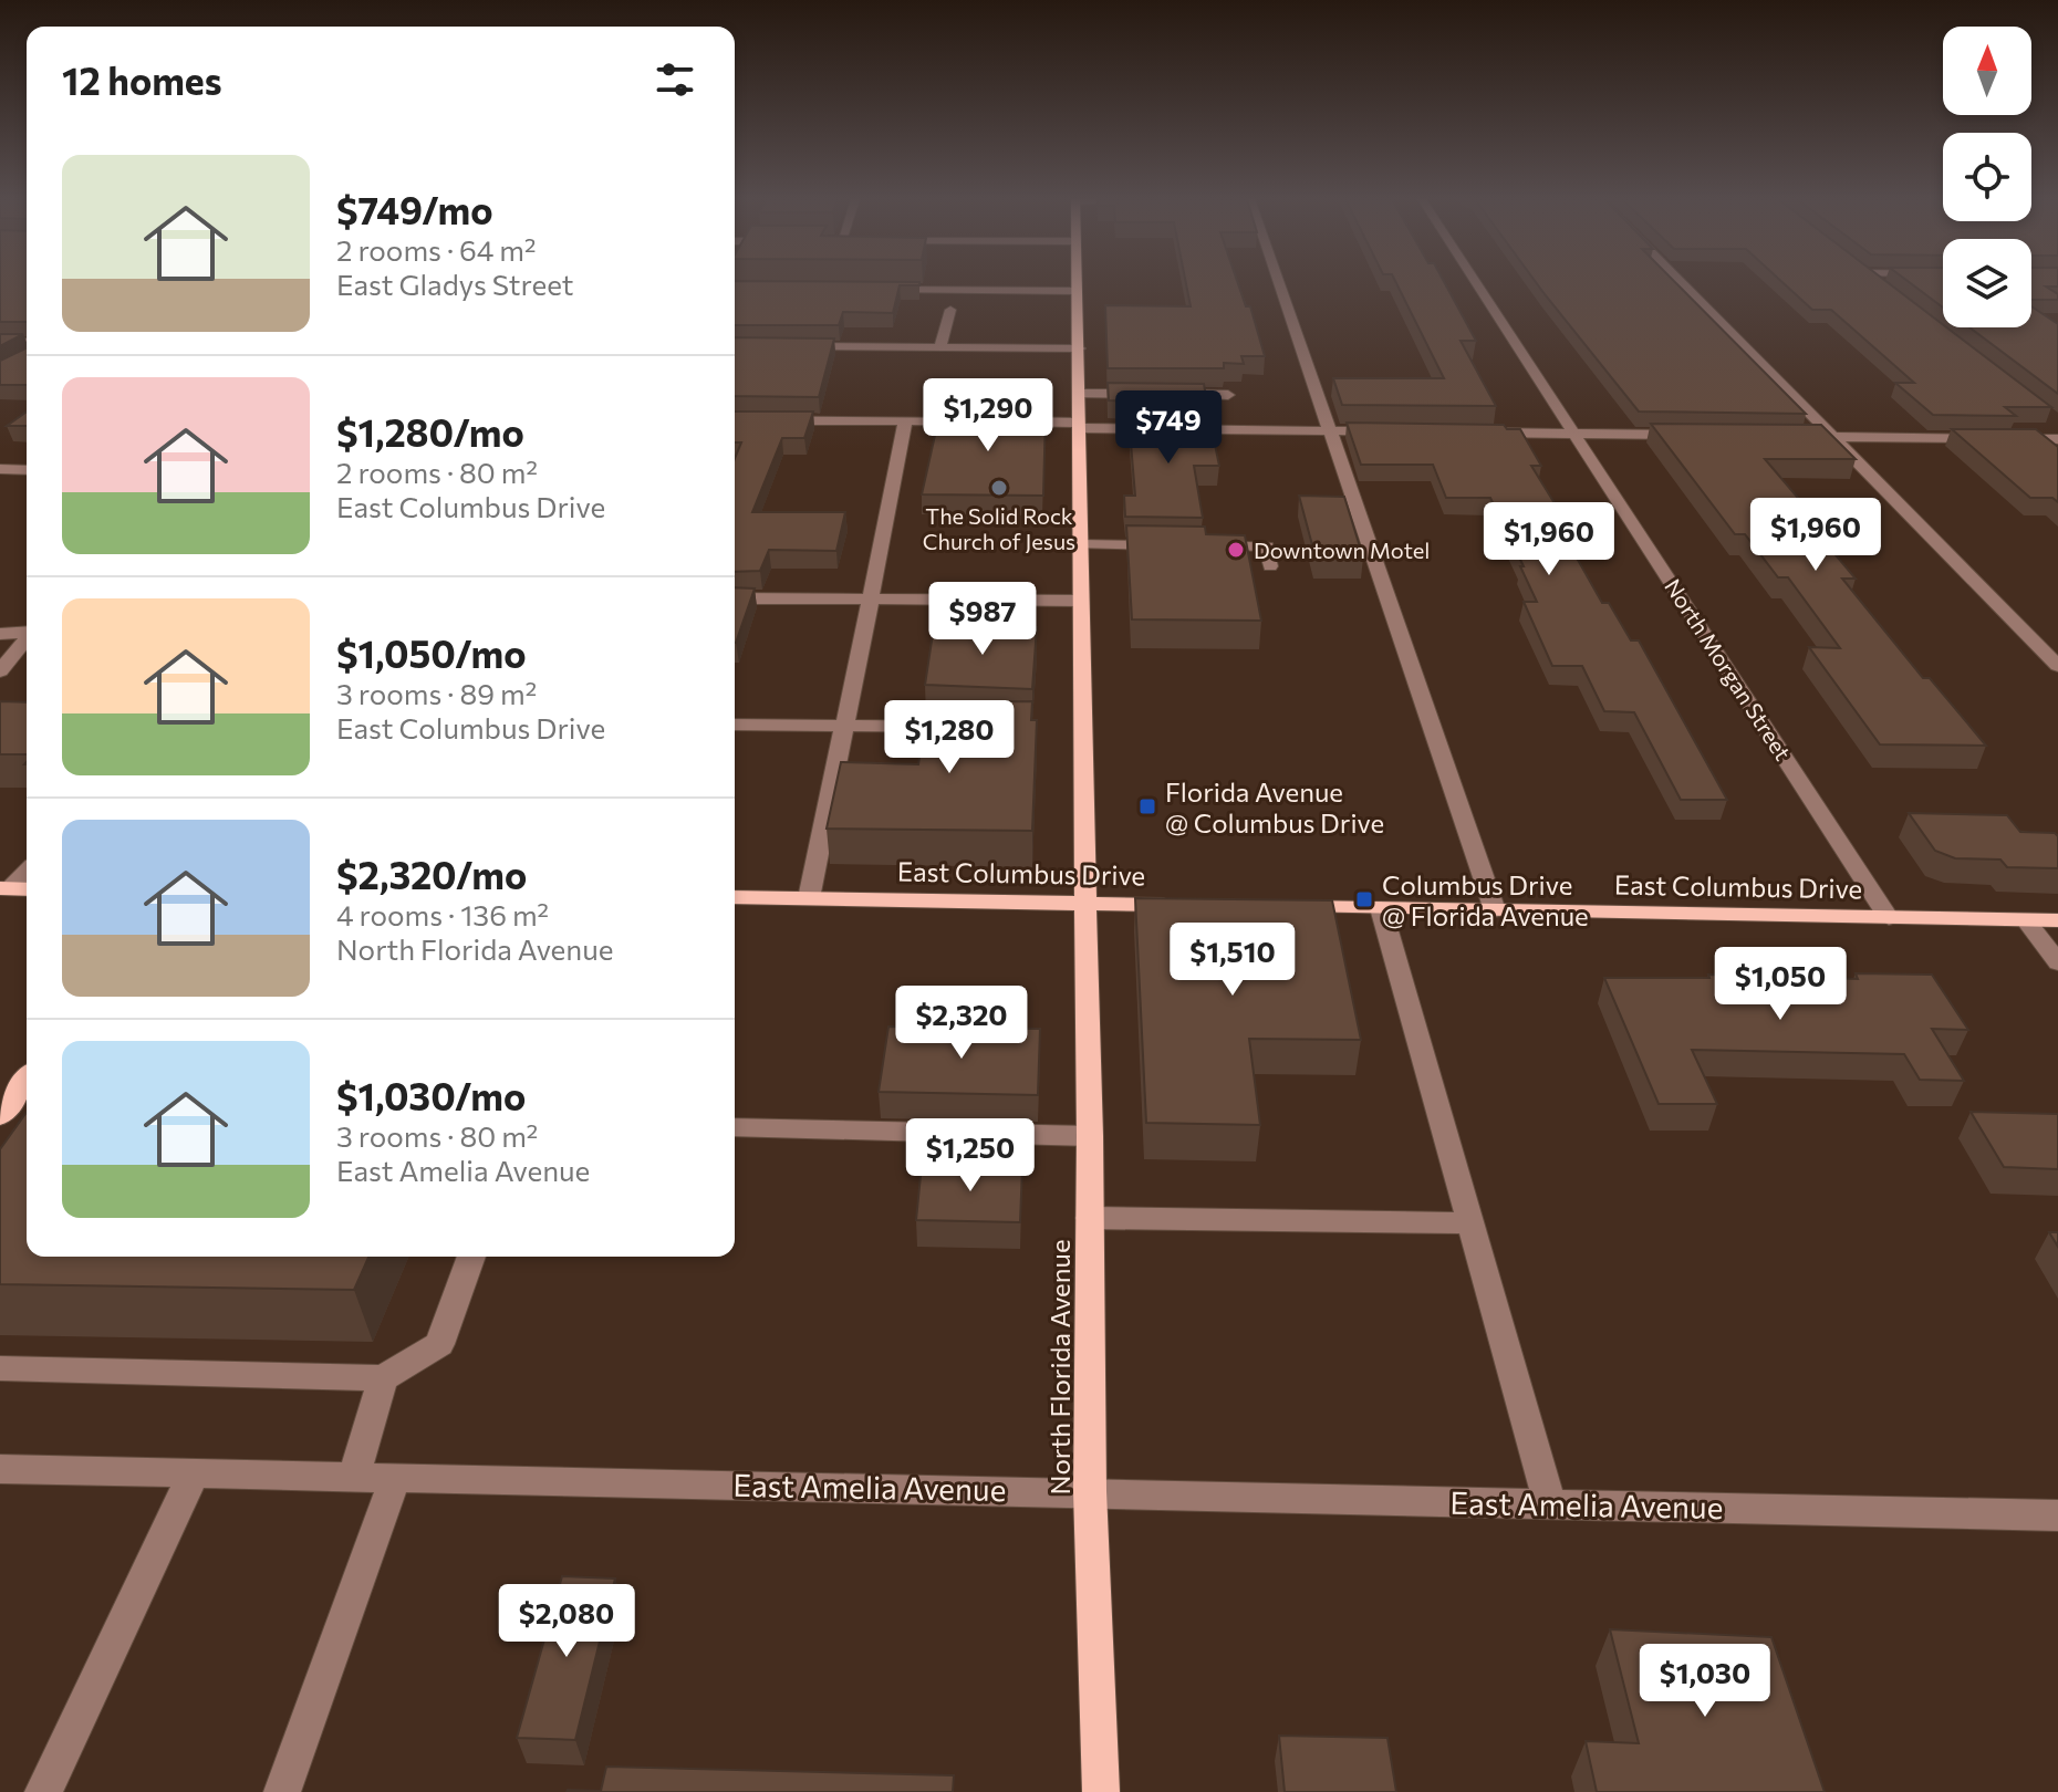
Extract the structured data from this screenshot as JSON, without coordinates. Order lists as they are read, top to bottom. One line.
{"streets":{"main road":["East Columbus Drive","North Florida Avenue"],"street":["North Morgan Street","East Amelia Avenue"]},"crossings":[["North Morgan Street","East Columbus Drive"],["East Columbus Drive","North Florida Avenue"],["North Florida Avenue","East Amelia Avenue"]],"places":{"other":["The Solid Rock Church of Jesus","Downtown Motel"],"transit":["Florida Avenue @ Columbus Drive","Columbus Drive @ Florida Avenue"]},"north":"top","page":{"heading":"12 homes","list":[{"name":"$749/mo","note":"2 rooms · 64 m² · East Gladys Street"},{"name":"$1,280/mo","note":"2 rooms · 80 m² · East Columbus Drive"},{"name":"$1,050/mo","note":"3 rooms · 89 m² · East Columbus Drive"},{"name":"$2,320/mo","note":"4 rooms · 136 m² · North Florida Avenue"},{"name":"$1,030/mo","note":"3 rooms · 80 m² · East Amelia Avenue"}],"price":["$1,290","$749","$1,960","$1,960","$987","$1,280","$1,510","$1,050","$2,320","$1,250","$2,080","$1,030"]}}
